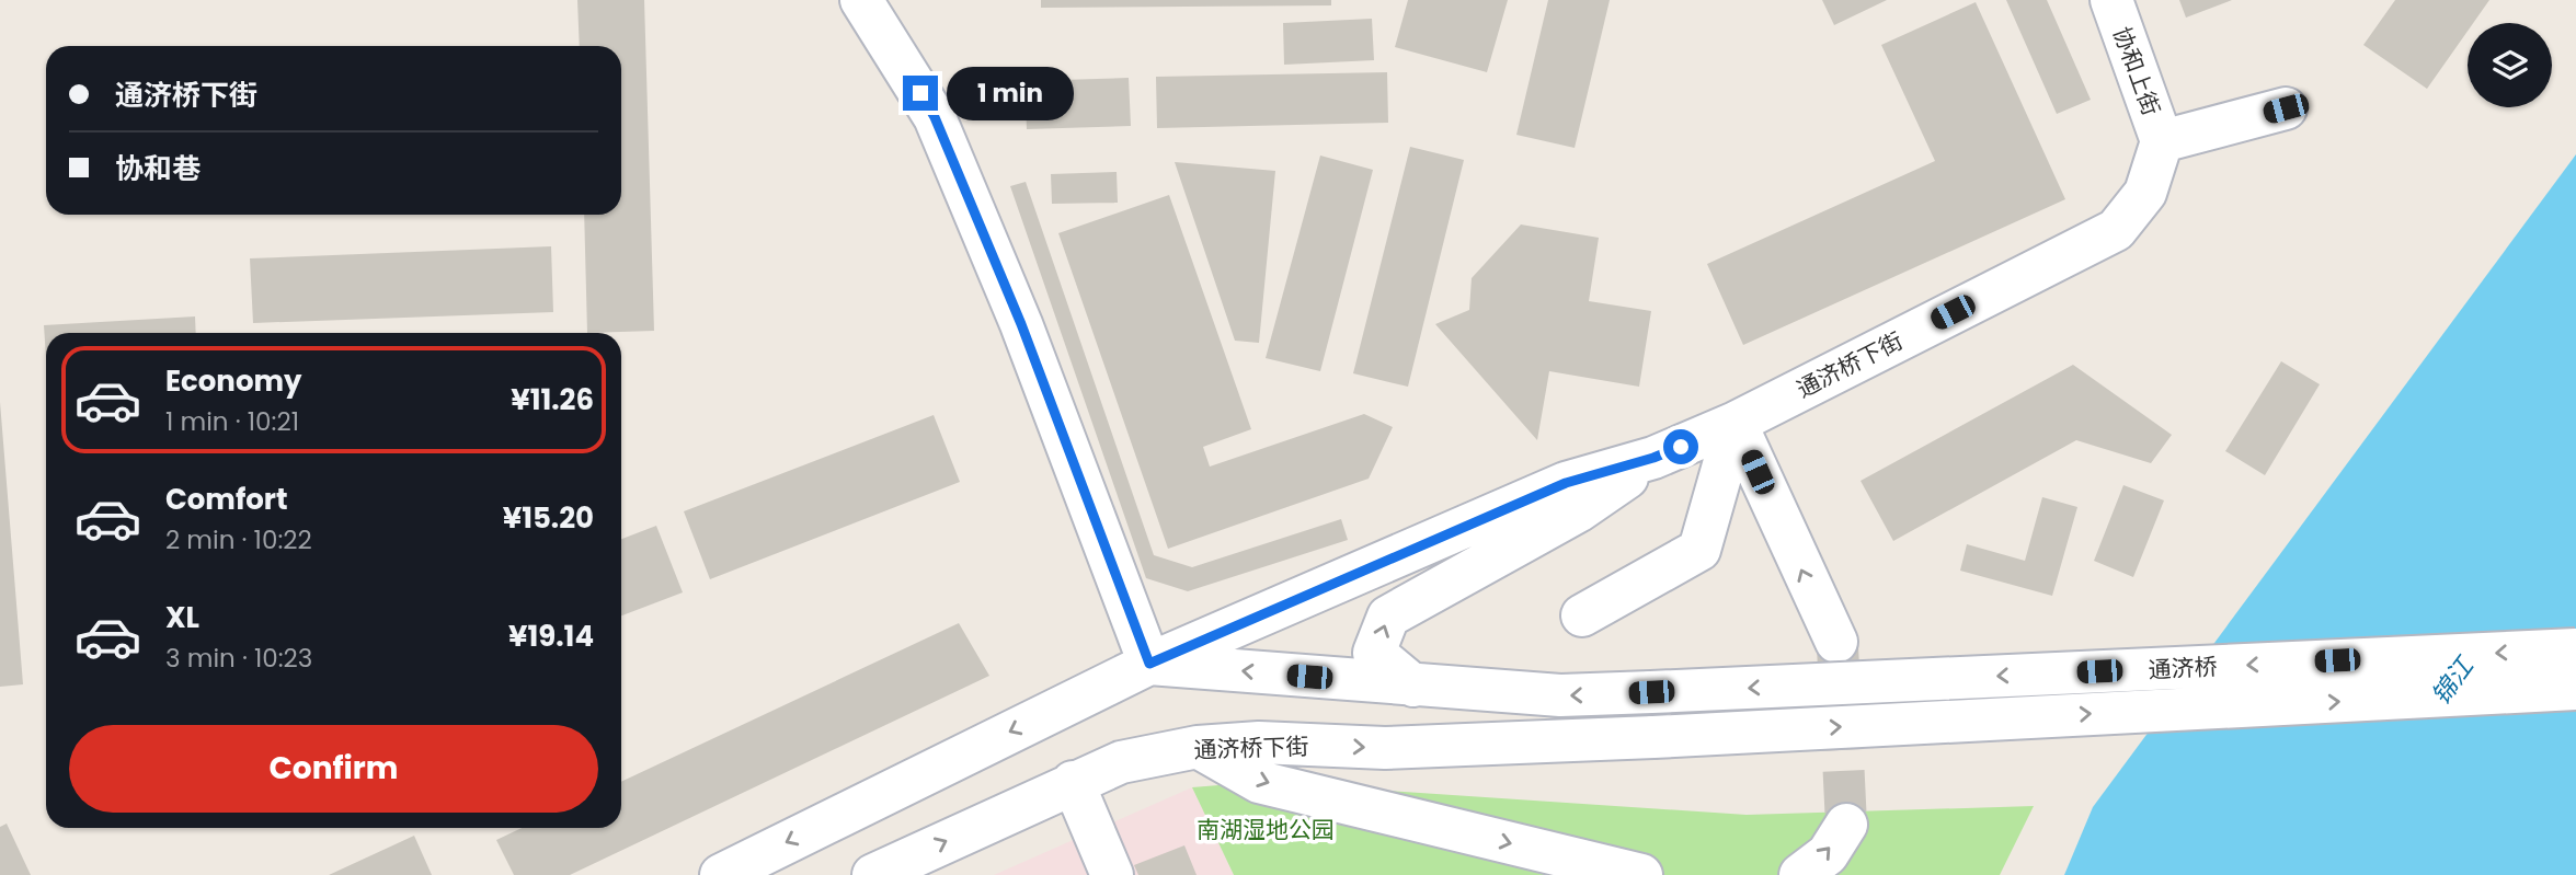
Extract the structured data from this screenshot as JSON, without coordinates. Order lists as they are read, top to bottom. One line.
{"streets":{"street":["协和上街","通济桥下街","通济桥"]},"crossings":[["协和上街","通济桥下街"],["通济桥下街","通济桥"]],"water":["锦江"],"parks":["南湖湿地公园"],"page":{"banner":["通济桥下街","协和巷"],"bubble":"1 min","list":[{"name":"Economy","note":"1 min · 10:21","value":"¥11.26"},{"name":"Comfort","note":"2 min · 10:22","value":"¥15.20"},{"name":"XL","note":"3 min · 10:23","value":"¥19.14"}],"buttons":"Confirm"}}
